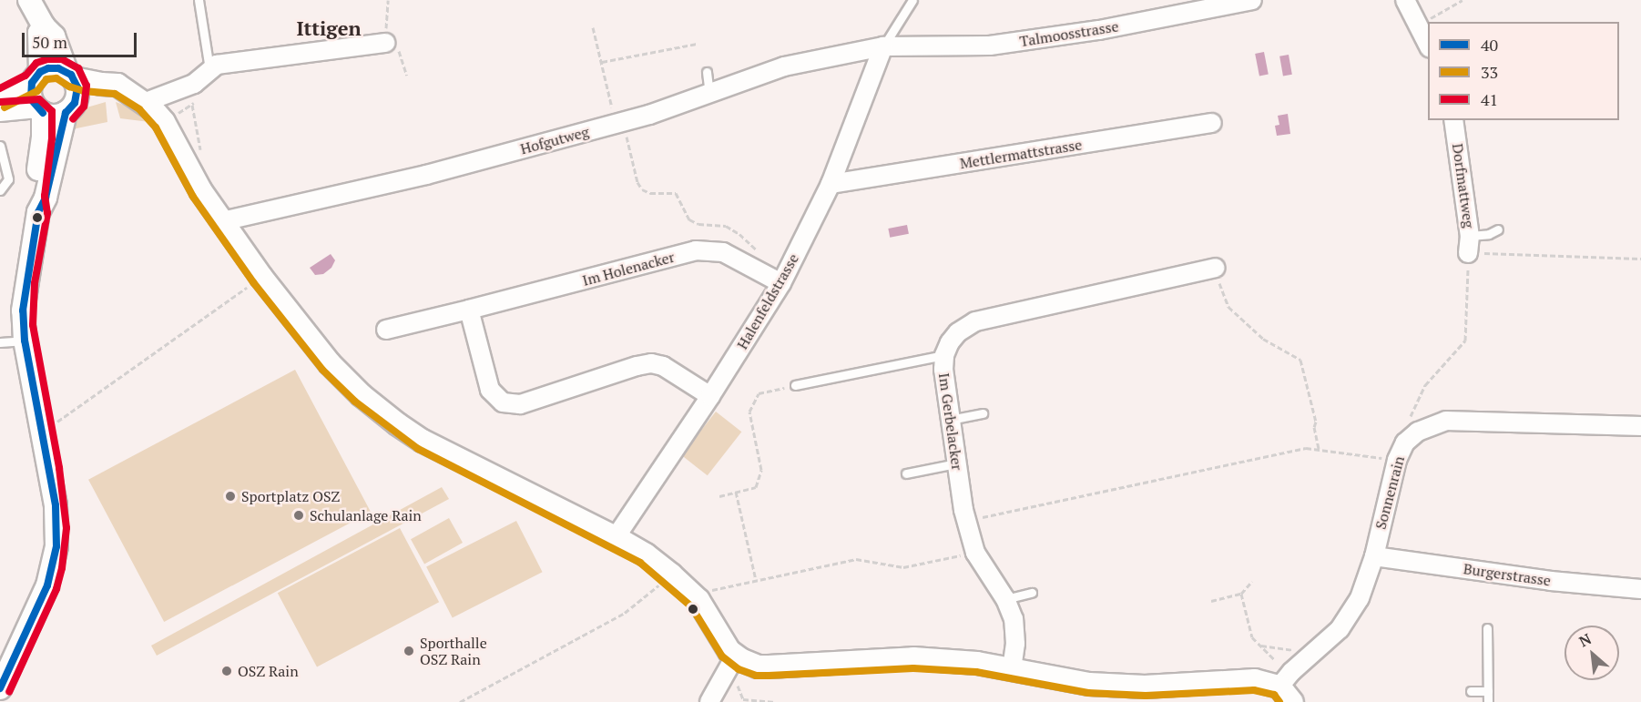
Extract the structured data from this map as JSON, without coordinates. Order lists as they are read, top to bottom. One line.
{"streets":{"street":["Talmoosstrasse","Hofgutweg","Mettlermattstrasse","Dorfmattweg","Im Holenacker","Halenfeldstrasse","Im Gerbelacker","Sonnenrain","Burgerstrasse"]},"crossings":[["Talmoosstrasse","Hofgutweg"],["Talmoosstrasse","Halenfeldstrasse"],["Hofgutweg","Halenfeldstrasse"],["Mettlermattstrasse","Halenfeldstrasse"],["Im Holenacker","Halenfeldstrasse"],["Sonnenrain","Burgerstrasse"]],"districts":["Ittigen"],"places":["Sportplatz OSZ","Schulanlage Rain","Sporthalle OSZ Rain","OSZ Rain"],"lines":["transit line 41","transit line 40","transit line 33"],"legend":["40","33","41"],"scale_bar":"50 m","north":"top left"}
